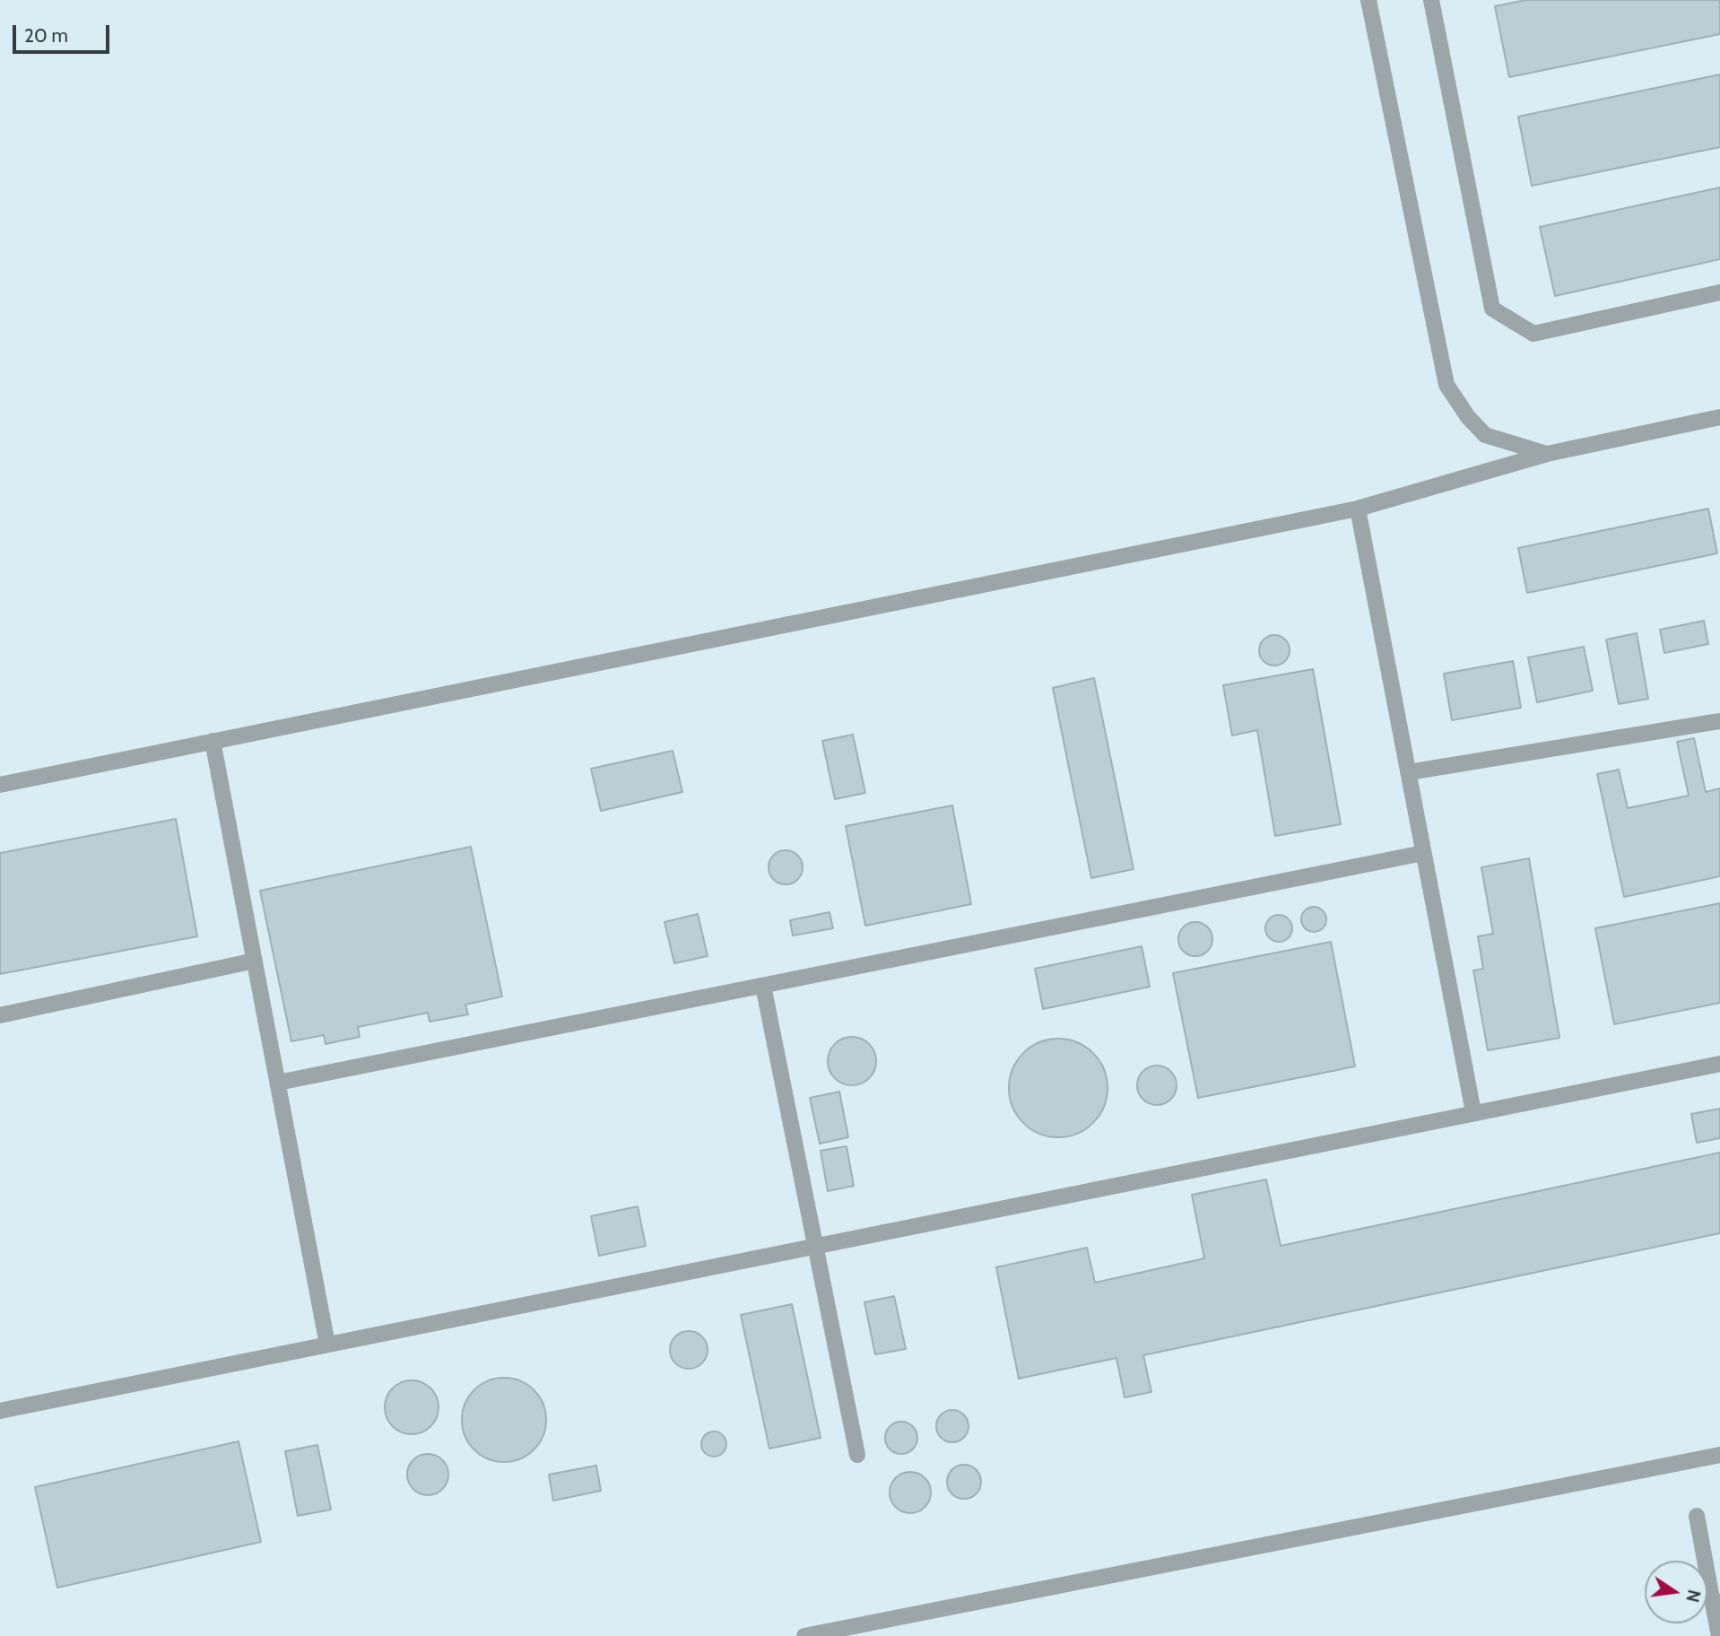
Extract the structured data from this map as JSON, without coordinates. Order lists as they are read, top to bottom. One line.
{"scale_bar":"20 m","north":"right"}
